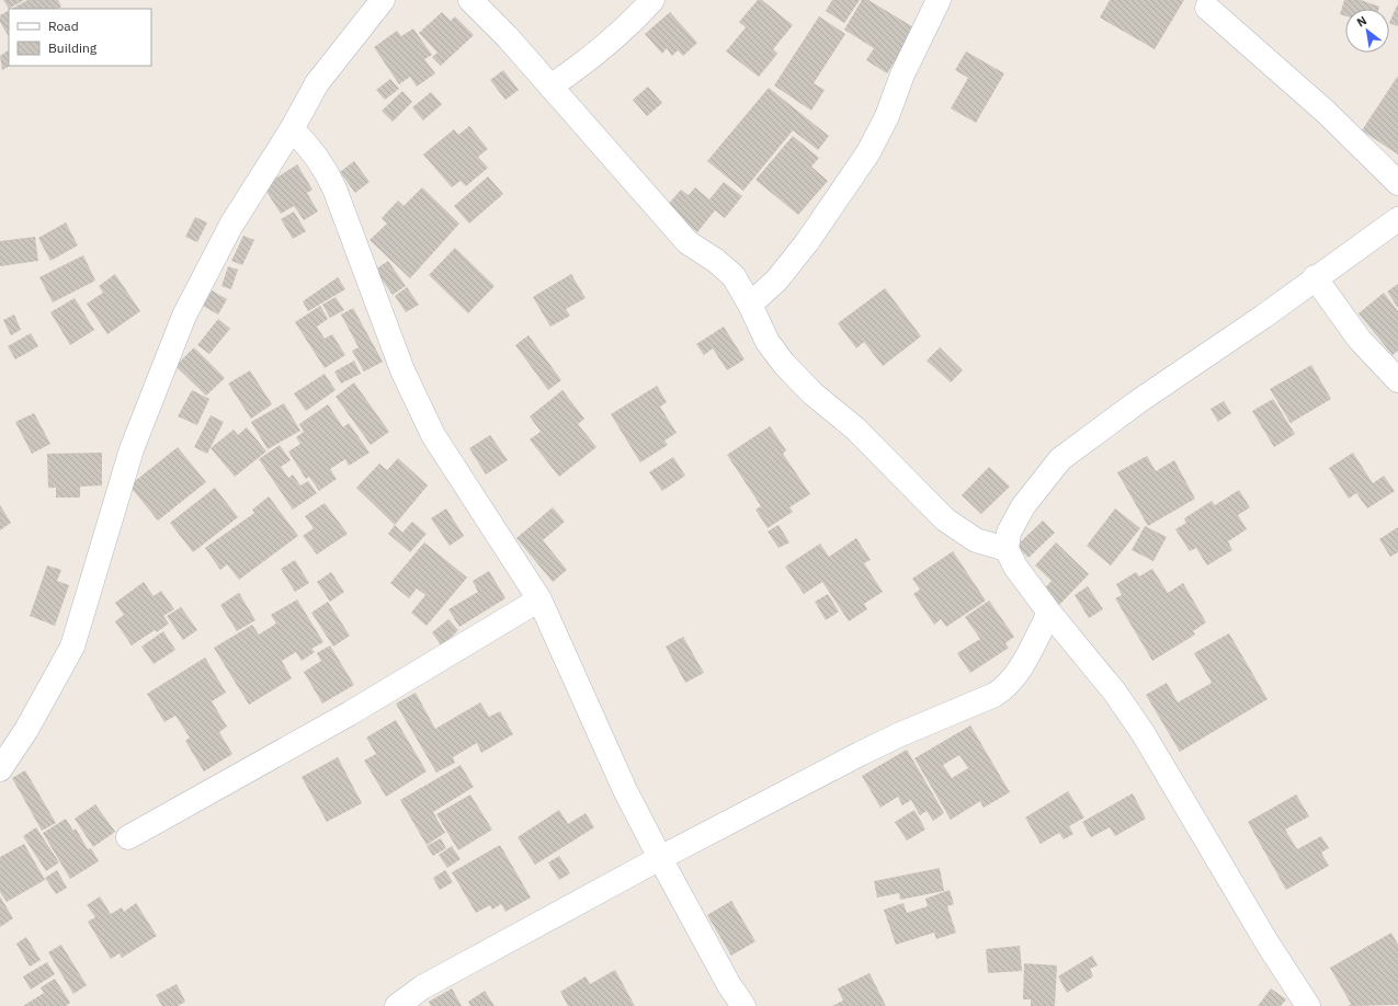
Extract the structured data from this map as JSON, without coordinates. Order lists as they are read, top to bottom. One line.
{"legend":["Road","Building"],"north":"top left"}
